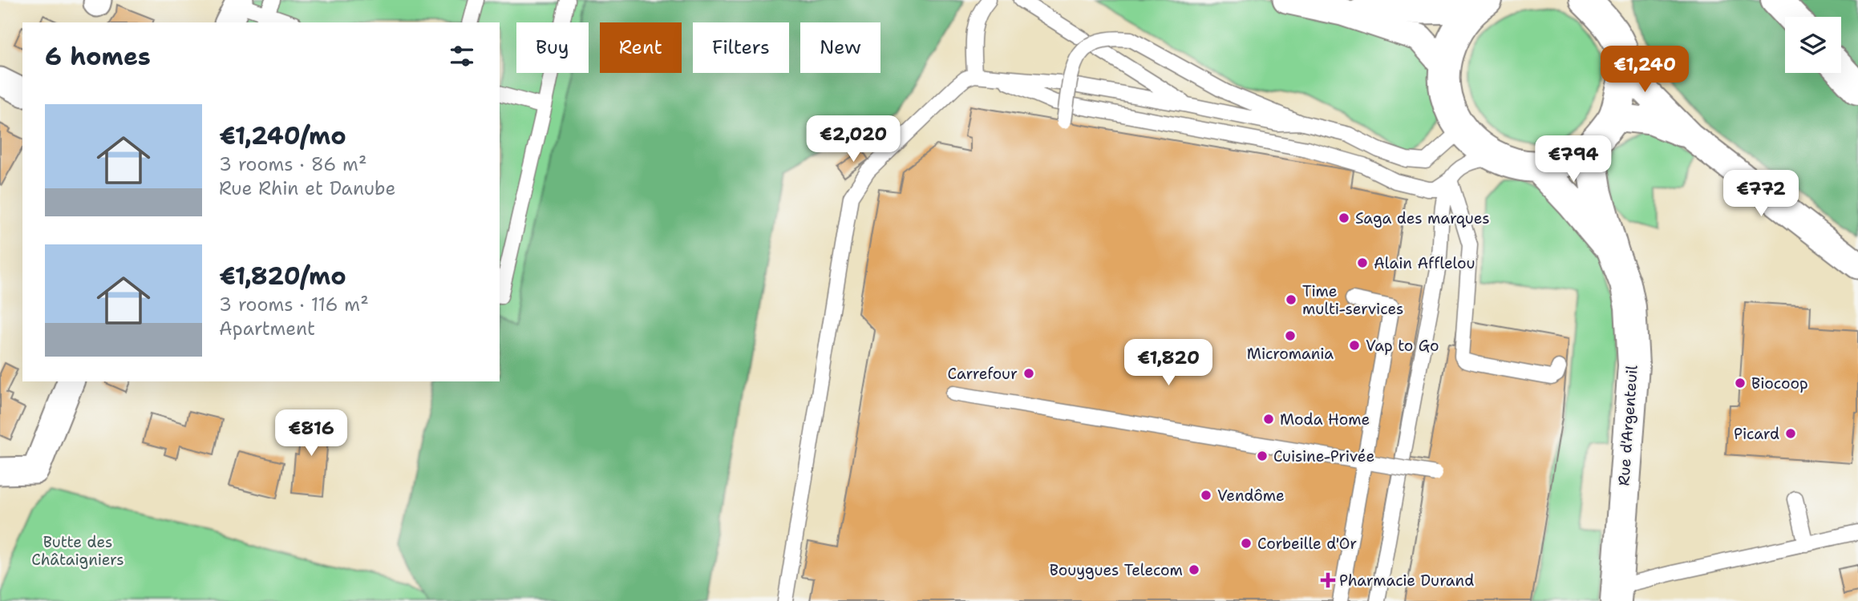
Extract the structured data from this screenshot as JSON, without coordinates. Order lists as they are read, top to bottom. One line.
{"streets":{"main road":["Rue d'Argenteuil"]},"parks":["Butte des Châtaigniers"],"places":{"other":["Saga des marques","Alain Afflelou","Time multi-services","Micromania","Vap to Go","Carrefour","Biocoop","Moda Home","Picard","Cuisine-Privée","Vendôme","Corbeille d'Or","Bouygues Telecom"],"health":["Pharmacie Durand"]},"page":{"chip":["Buy","Rent","Filters","New"],"heading":"6 homes","price":["€1,240","€2,020","€794","€772","€1,820","€816"],"list":[{"name":"€1,240/mo","note":"3 rooms · 86 m² · Rue Rhin et Danube"},{"name":"€1,820/mo","note":"3 rooms · 116 m² · Apartment"}]}}
